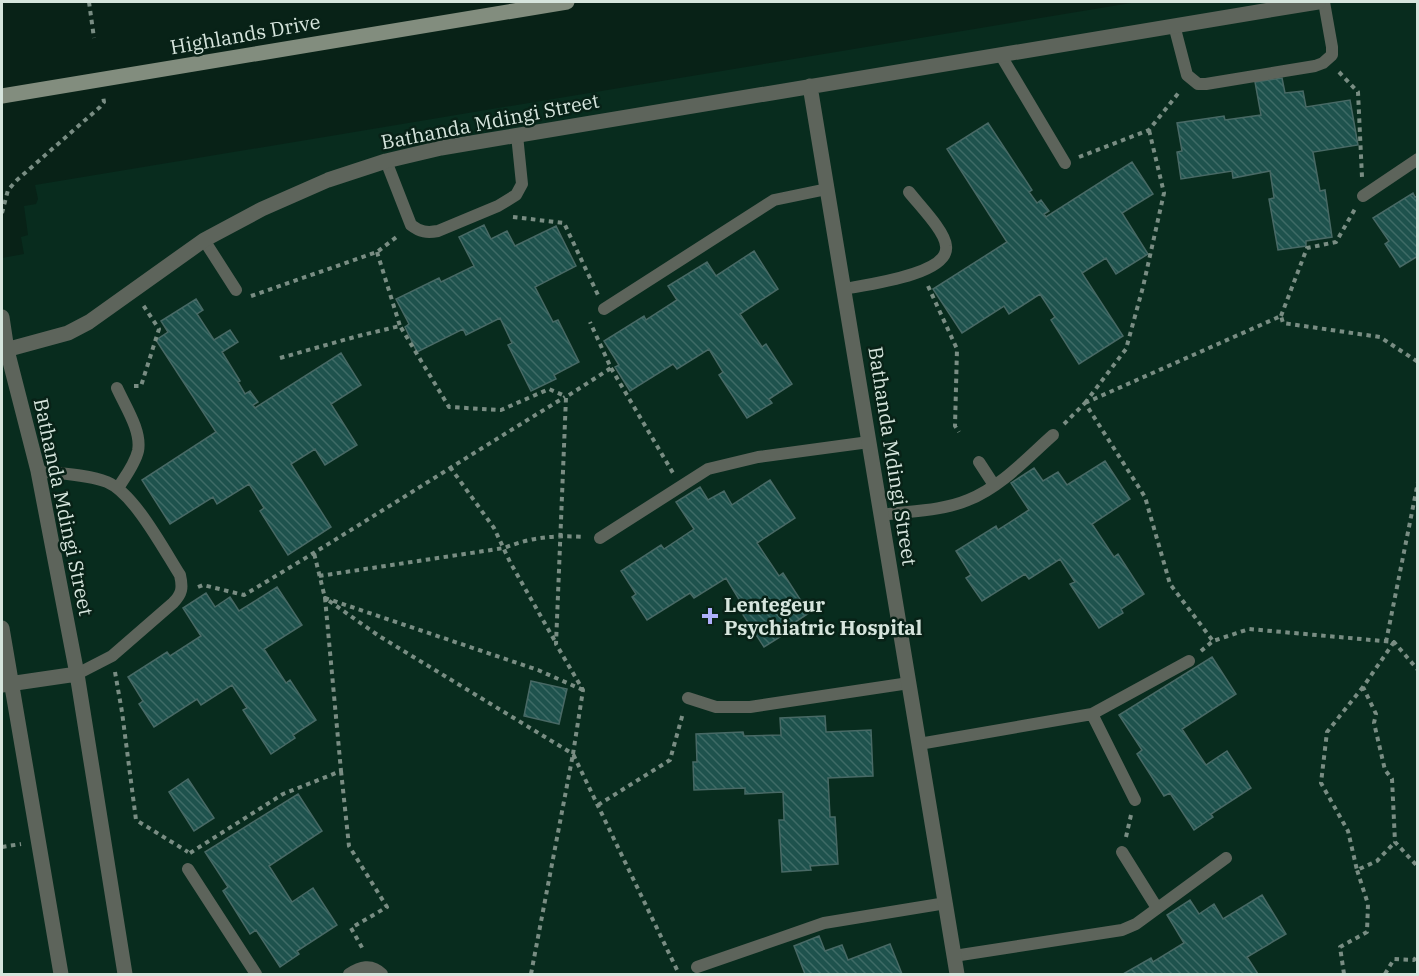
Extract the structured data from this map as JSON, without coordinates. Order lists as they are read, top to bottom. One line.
{"streets":{"main road":["Highlands Drive"],"street":["Bathanda Mdingi Street"]},"places":{"health":["Lentegeur Psychiatric Hospital"]}}
